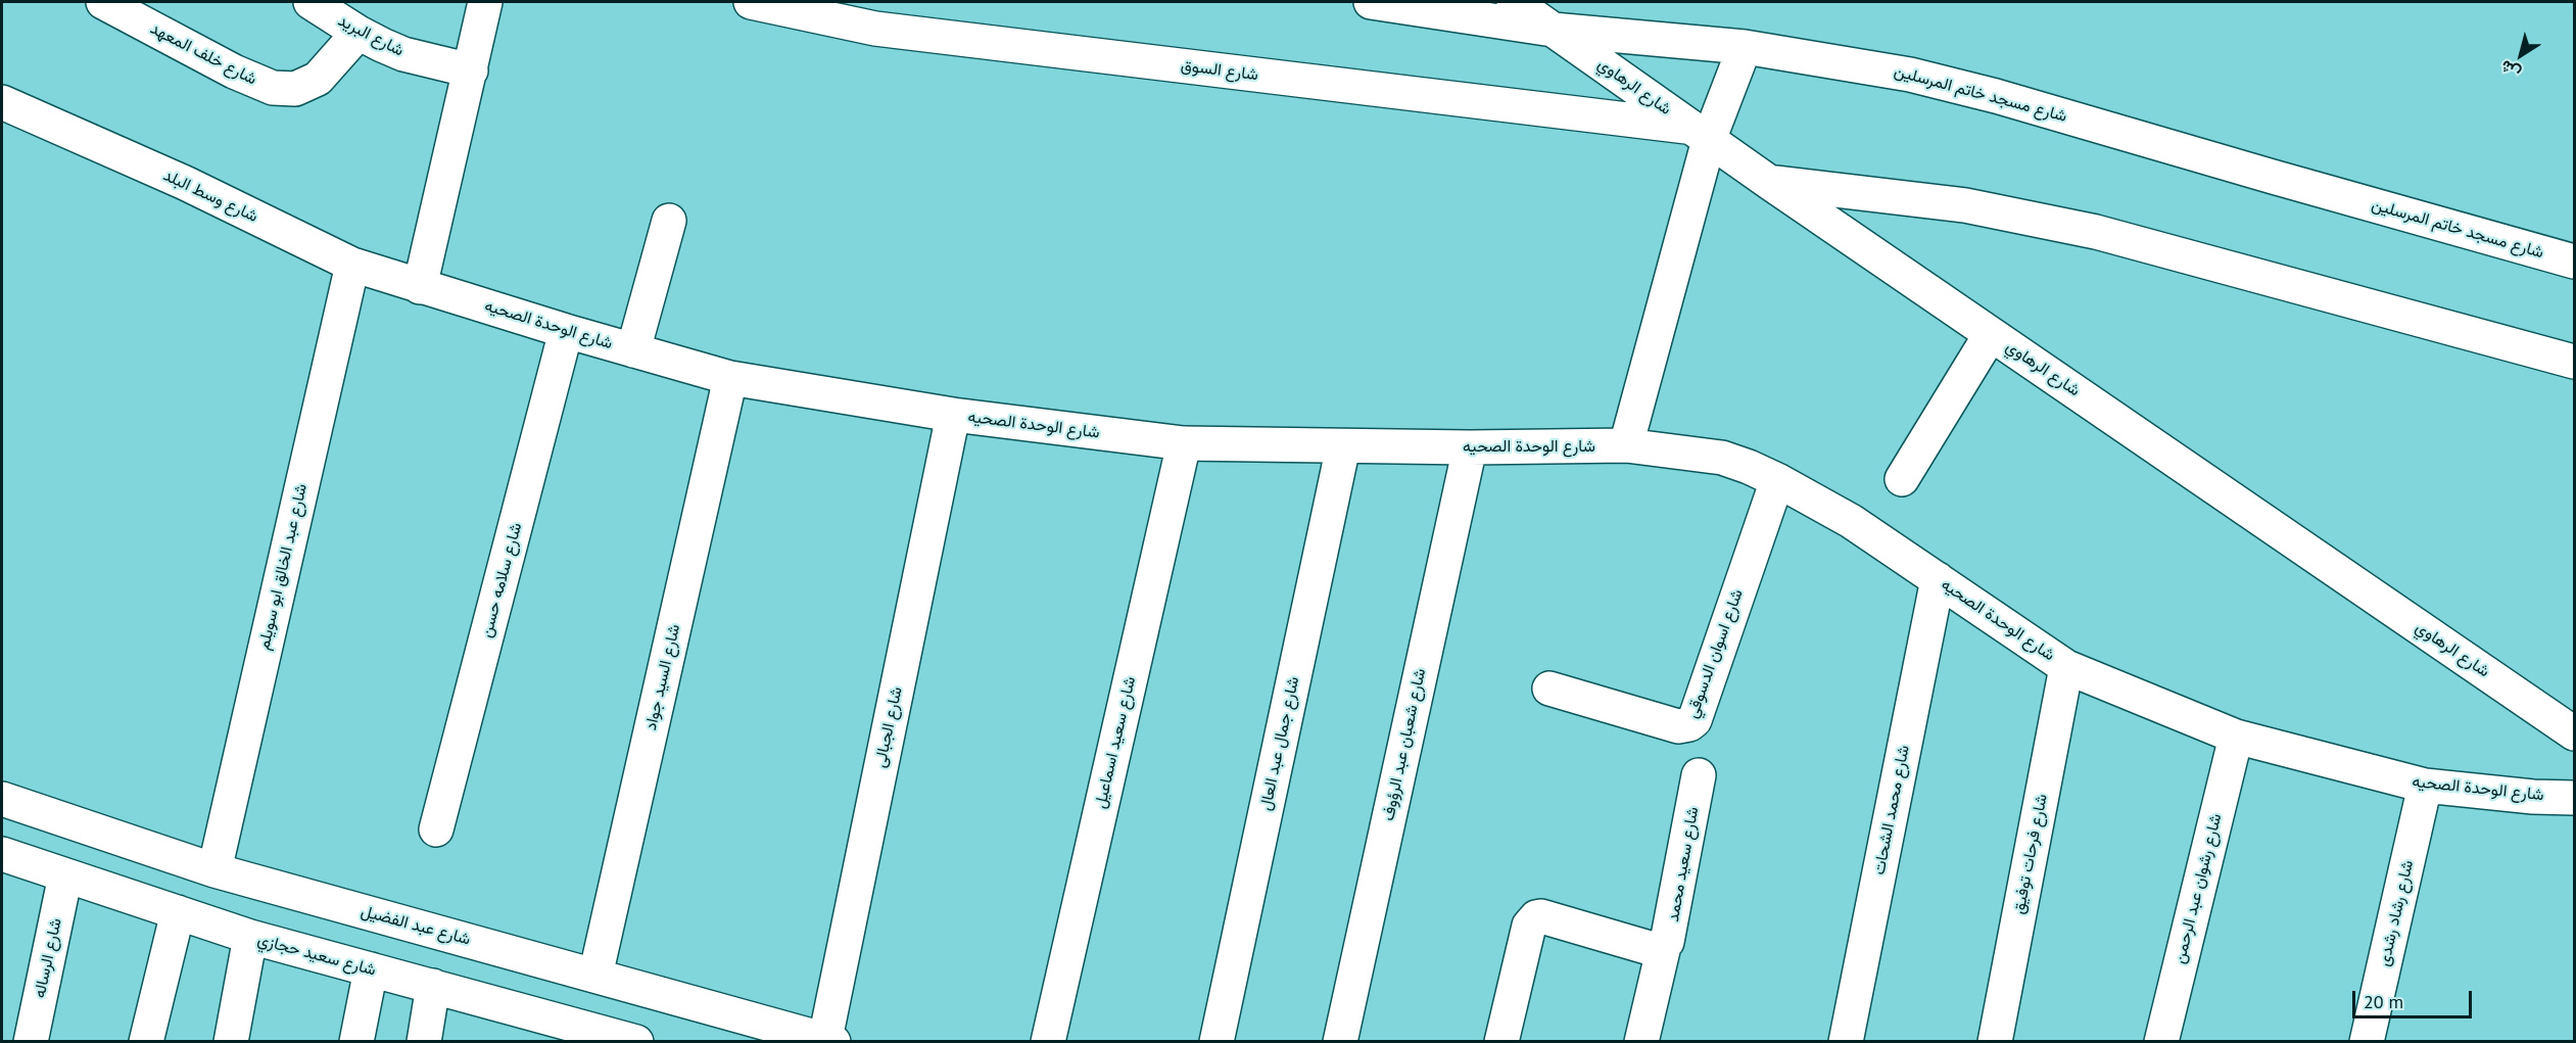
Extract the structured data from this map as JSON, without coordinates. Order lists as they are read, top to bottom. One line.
{"streets":{"street":["شارع البريد","شارع خلف المعهد","شارع السوق","شارع الرهاوي","شارع مسجد خاتم المرسلين","شارع وسط البلد","شارع الوحدة الصحيه","شارع عبد الخالق ابو سويلم","شارع سلامه حسن","شارع اسوان الدسوقي","شارع السيد جواد","شارع الجبالى","شارع سعيد اسماعيل","شارع جمال عبد العال","شارع شعبان عبد الرؤوف","شارع محمد الشحات","شارع فرحات توفيق","شارع سعيد محمد","شارع رشوان عبد الرحمن","شارع رشاد رشدى","شارع عبد الفضيل","شارع سعيد حجازي","شارع الرساله"]},"crossings":[["شارع البريد","شارع خلف المعهد"],["شارع السوق","شارع الرهاوي"],["شارع الرهاوي","شارع مسجد خاتم المرسلين"],["شارع وسط البلد","شارع الوحدة الصحيه"],["شارع وسط البلد","شارع عبد الخالق ابو سويلم"],["شارع الوحدة الصحيه","شارع سلامه حسن"],["شارع الوحدة الصحيه","شارع اسوان الدسوقي"],["شارع الوحدة الصحيه","شارع السيد جواد"],["شارع الوحدة الصحيه","شارع الجبالى"],["شارع الوحدة الصحيه","شارع سعيد اسماعيل"],["شارع الوحدة الصحيه","شارع جمال عبد العال"],["شارع الوحدة الصحيه","شارع شعبان عبد الرؤوف"],["شارع الوحدة الصحيه","شارع محمد الشحات"],["شارع الوحدة الصحيه","شارع فرحات توفيق"],["شارع الوحدة الصحيه","شارع رشوان عبد الرحمن"],["شارع الوحدة الصحيه","شارع رشاد رشدى"],["شارع عبد الخالق ابو سويلم","شارع عبد الفضيل"],["شارع السيد جواد","شارع عبد الفضيل"],["شارع الجبالى","شارع عبد الفضيل"],["شارع سعيد حجازي","شارع الرساله"]],"scale_bar":"20 m","north":"bottom left"}
